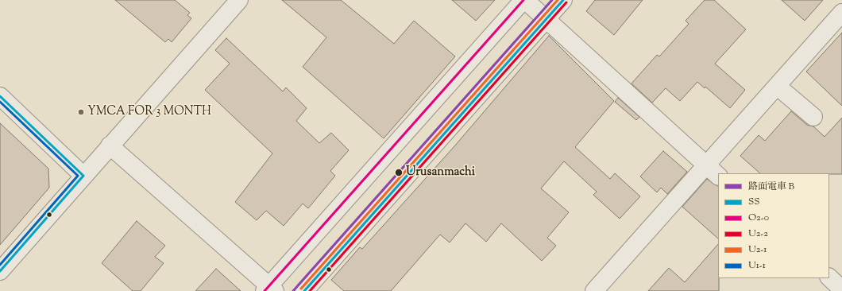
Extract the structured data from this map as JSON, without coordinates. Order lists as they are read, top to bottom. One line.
{"places":["YMCA FOR 3 MONTH","Urusanmachi"],"lines":["tram line B","transit line SS","transit line O2-0","transit line U2-1","transit line U2-2","transit line U1-1"],"legend":["路面電車 B","SS","O2-0","U2-2","U2-1","U1-1"]}
